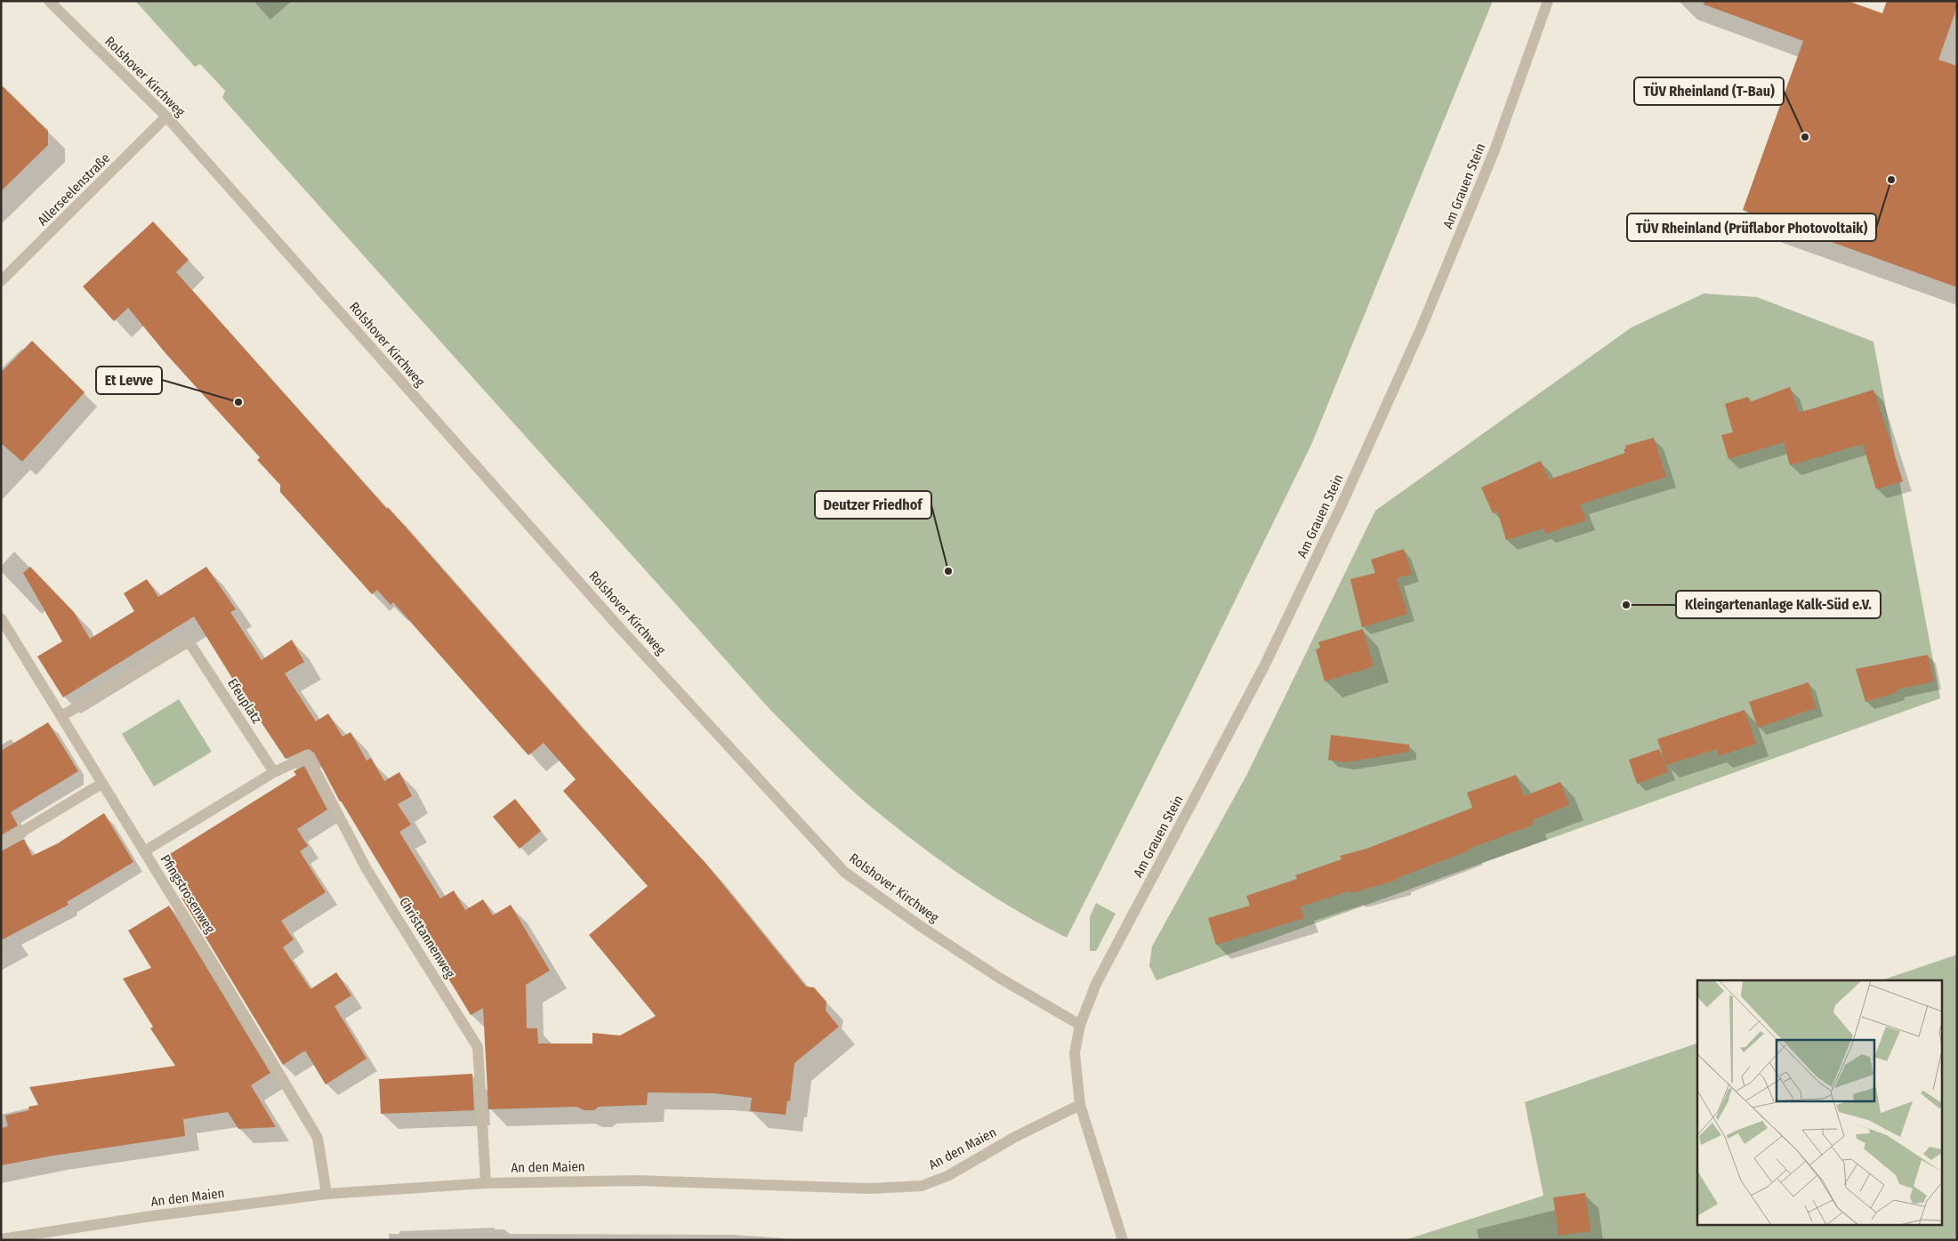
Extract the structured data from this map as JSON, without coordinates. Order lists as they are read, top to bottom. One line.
{"streets":{"street":["Rolshover Kirchweg","Am Grauen Stein","Allerseelenstraße","Efeuplatz","Pfingstrosenweg","Christtannenweg","An den Maien"]},"crossings":[["Rolshover Kirchweg","Am Grauen Stein"],["Rolshover Kirchweg","Allerseelenstraße"],["Efeuplatz","Pfingstrosenweg"],["Efeuplatz","Christtannenweg"],["Pfingstrosenweg","An den Maien"],["Christtannenweg","An den Maien"]],"places":["TÜV Rheinland (T-Bau)","TÜV Rheinland (Prüflabor Photovoltaik)","Et Levve","Deutzer Friedhof","Kleingartenanlage Kalk-Süd e.V."]}
